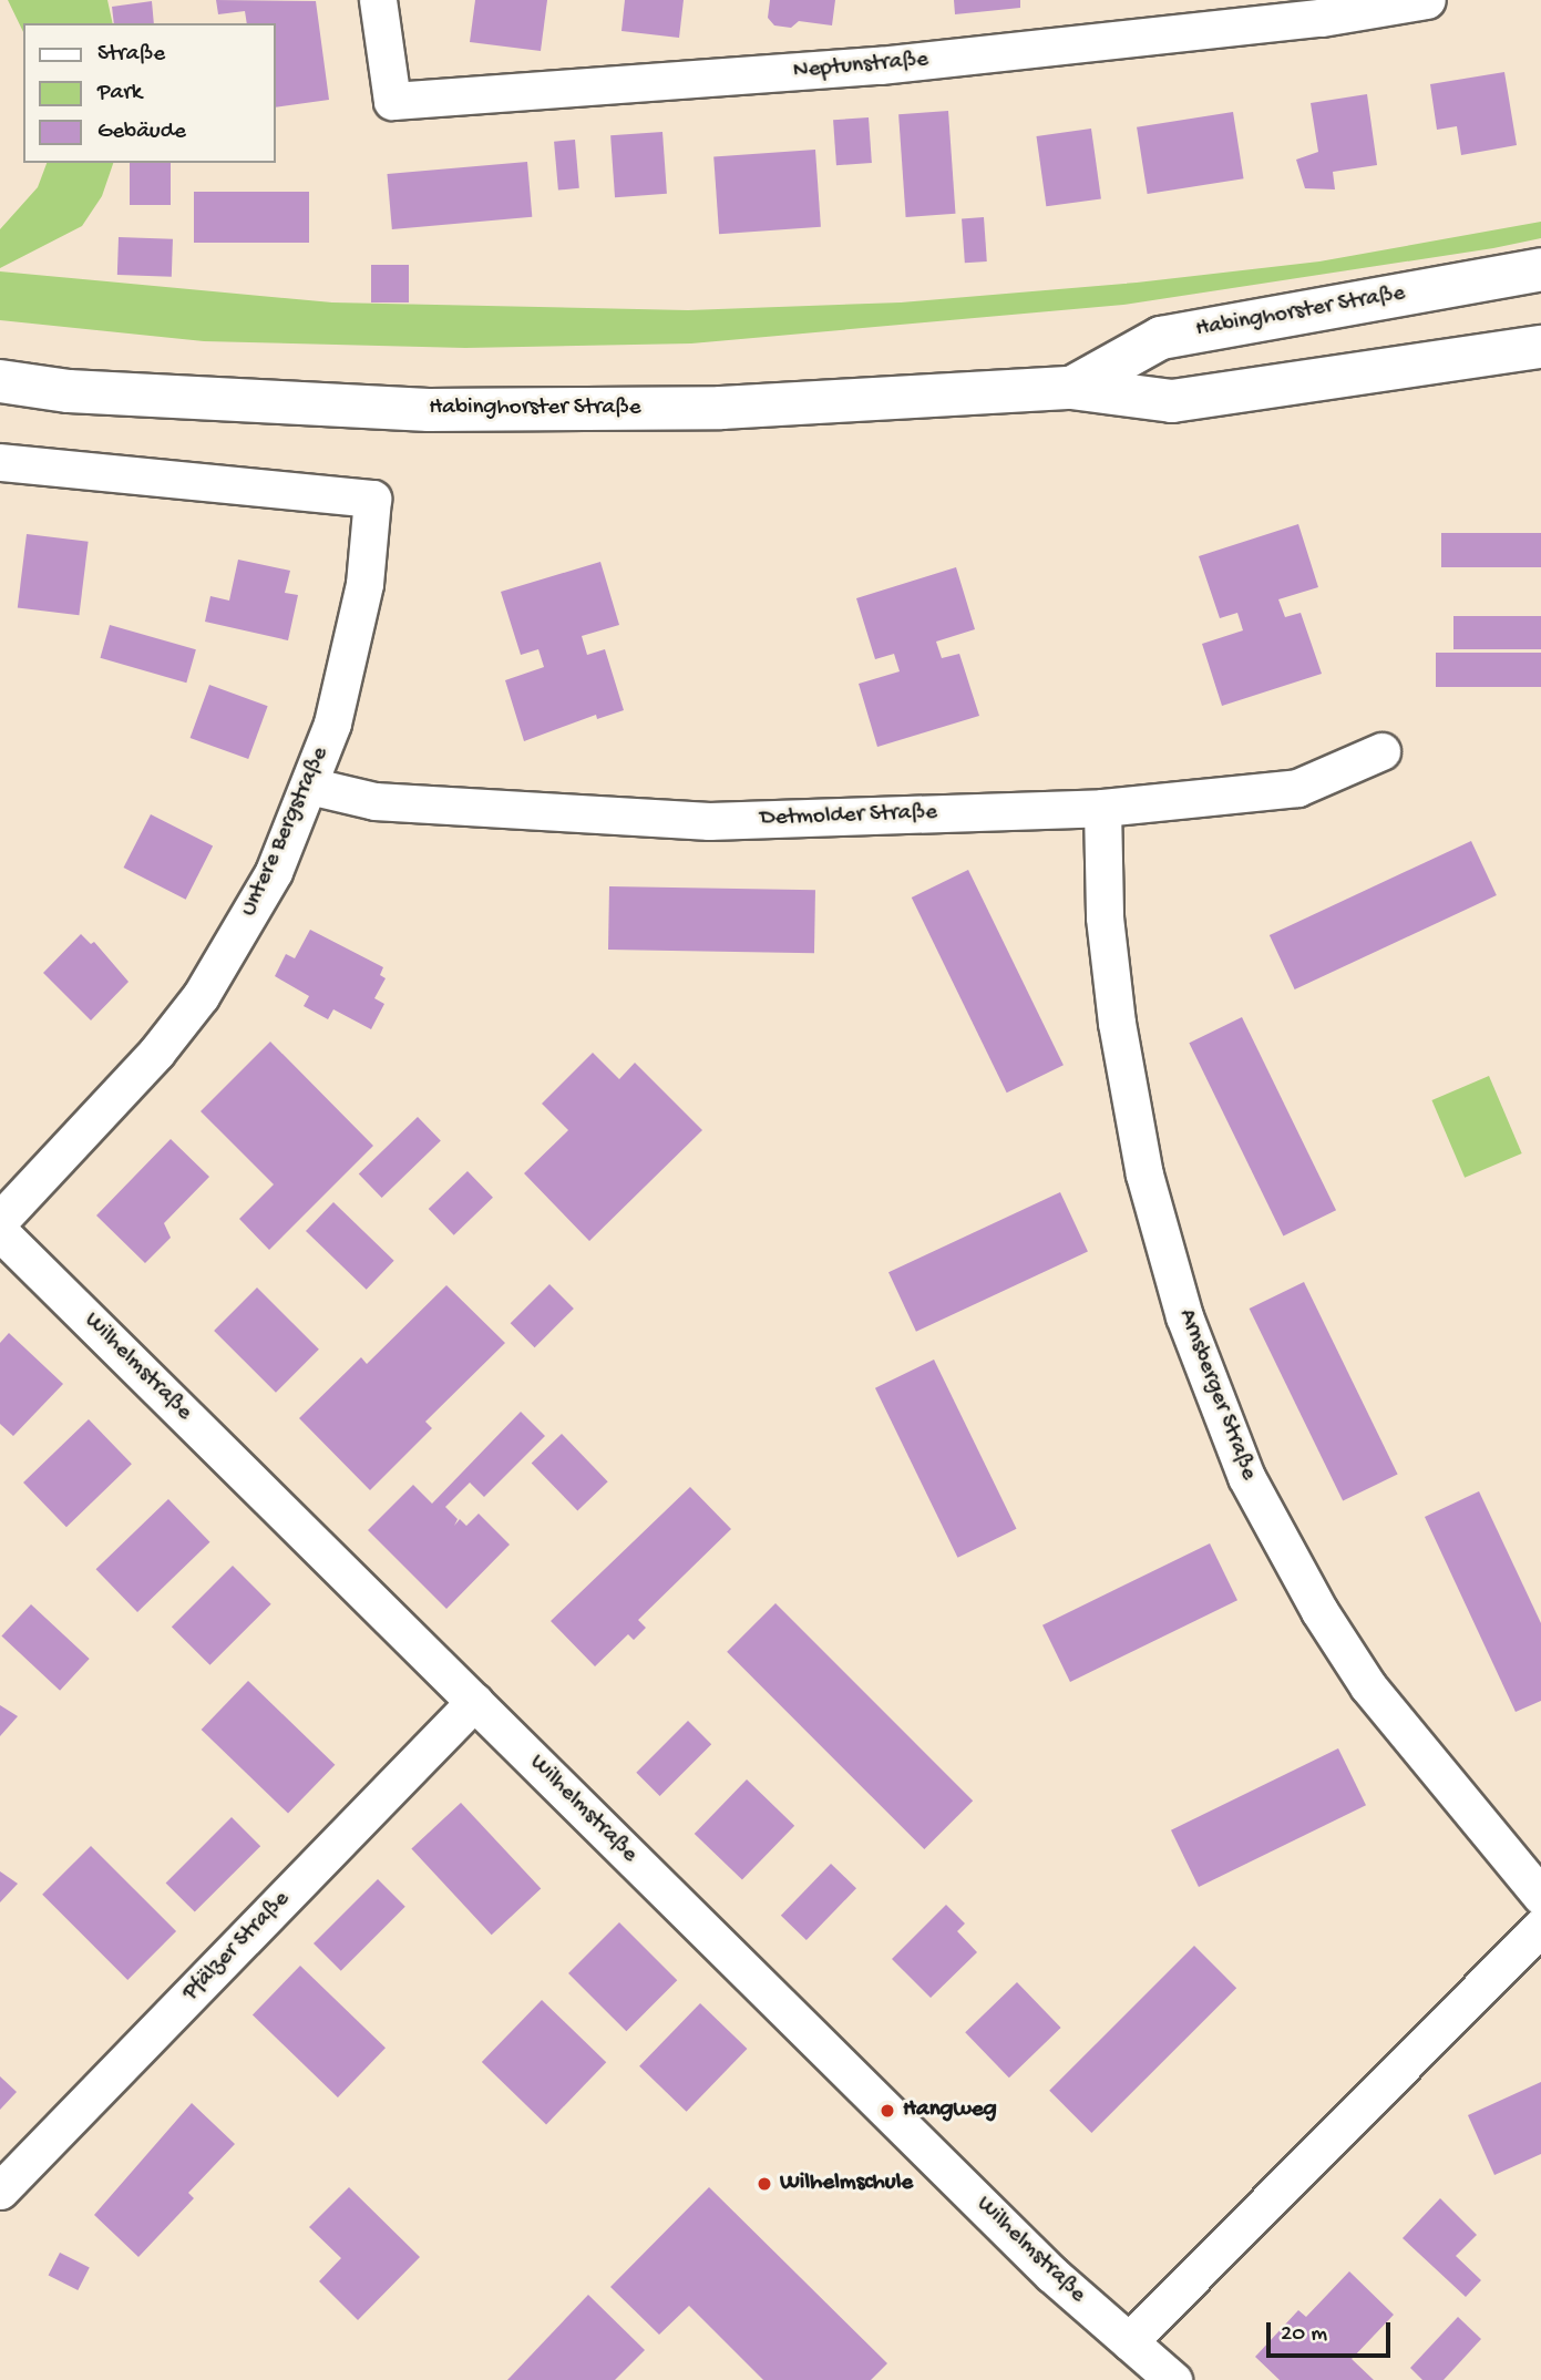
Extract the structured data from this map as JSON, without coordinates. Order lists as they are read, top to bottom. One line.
{"streets":{"main road":["Habinghorster Straße"],"street":["Neptunstraße","Detmolder Straße","Untere Bergstraße","Wilhelmstraße","Arnsberger Straße","Pfälzer Straße"]},"crossings":[["Detmolder Straße","Untere Bergstraße"],["Detmolder Straße","Arnsberger Straße"],["Wilhelmstraße","Pfälzer Straße"]],"places":["Hangweg","Wilhelmschule"],"legend":["Straße","Park","Gebäude"],"scale_bar":"20 m"}
